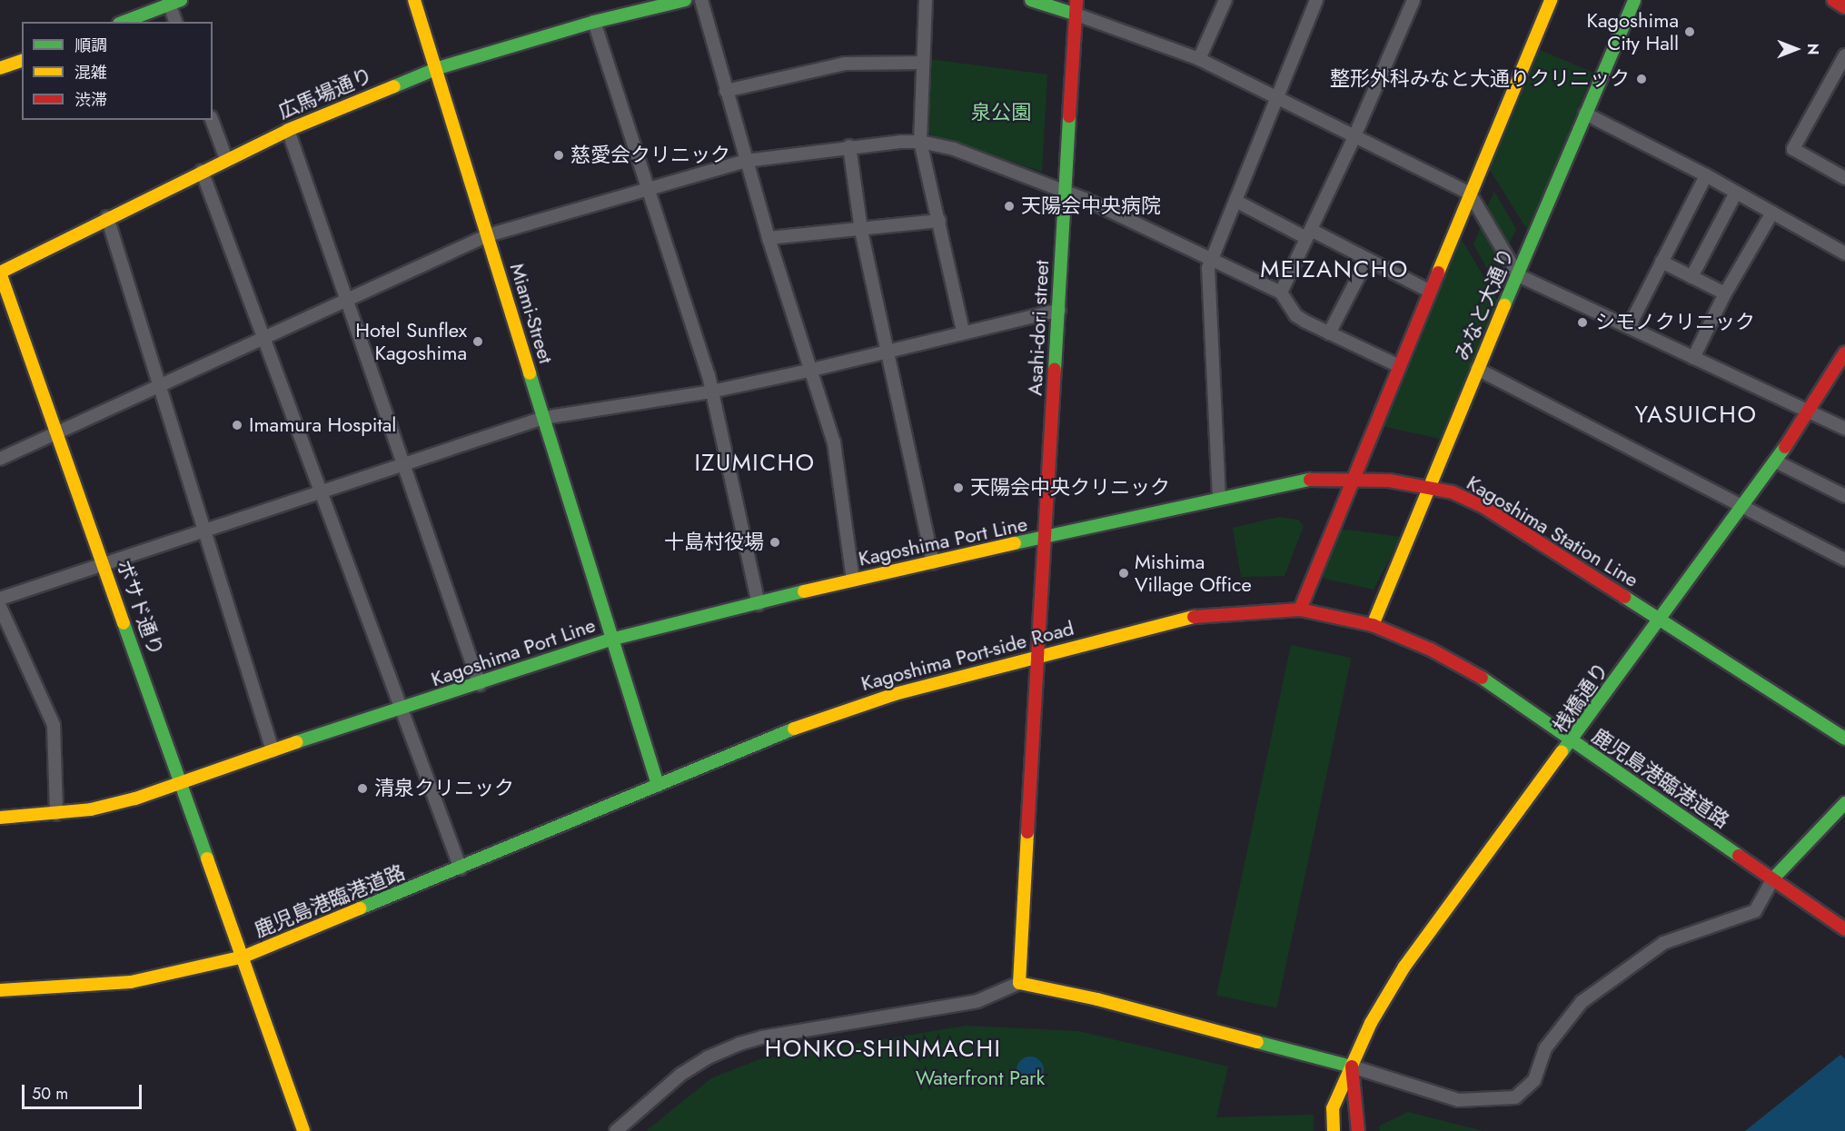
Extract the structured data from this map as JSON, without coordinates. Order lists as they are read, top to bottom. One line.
{"streets":{"main road":["広馬場通り","みなと大通り","Miami-Street","Asahi-dori street","Kagoshima Station Line","Kagoshima Port Line","ボサド通り","Kagoshima Port-side Road","桟橋通り","鹿児島港臨港道路"]},"crossings":[["広馬場通り","Miami-Street"],["広馬場通り","ボサド通り"],["みなと大通り","Kagoshima Station Line"],["みなと大通り","鹿児島港臨港道路"],["Miami-Street","Kagoshima Port Line"],["Miami-Street","Kagoshima Port-side Road"],["Miami-Street","鹿児島港臨港道路"],["Asahi-dori street","Kagoshima Station Line"],["Asahi-dori street","Kagoshima Port Line"],["Asahi-dori street","Kagoshima Port-side Road"],["Kagoshima Station Line","Kagoshima Port Line"],["Kagoshima Station Line","桟橋通り"],["Kagoshima Port Line","ボサド通り"],["ボサド通り","鹿児島港臨港道路"],["Kagoshima Port-side Road","鹿児島港臨港道路"],["桟橋通り","鹿児島港臨港道路"]],"districts":["MEIZANCHO","YASUICHO","IZUMICHO","HONKO-SHINMACHI"],"parks":["泉公園","Waterfront Park"],"places":["Kagoshima City Hall","整形外科みなと大通りクリニック","慈愛会クリニック","天陽会中央病院","シモノクリニック","Hotel Sunflex Kagoshima","Imamura Hospital","天陽会中央クリニック","十島村役場","Mishima Village Office","清泉クリニック"],"legend":["順調","混雑","渋滞"],"scale_bar":"50 m","north":"right"}
